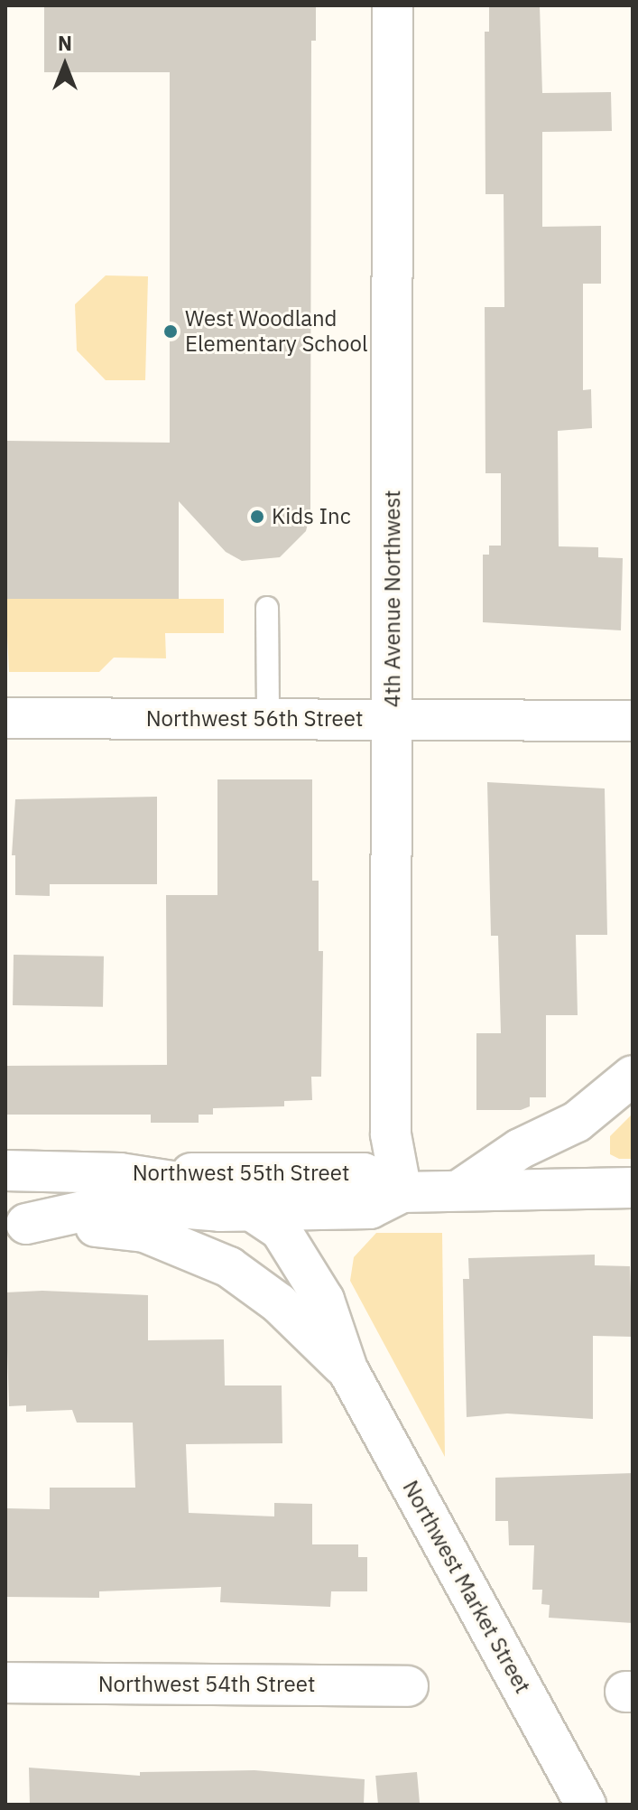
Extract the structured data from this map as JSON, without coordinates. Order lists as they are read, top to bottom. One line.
{"streets":{"street":["4th Avenue Northwest","Northwest 56th Street","Northwest 55th Street","Northwest Market Street","Northwest 54th Street"]},"crossings":[["4th Avenue Northwest","Northwest 56th Street"],["4th Avenue Northwest","Northwest 55th Street"],["Northwest 55th Street","Northwest Market Street"]],"places":["West Woodland Elementary School","Kids Inc"],"north":"top"}
